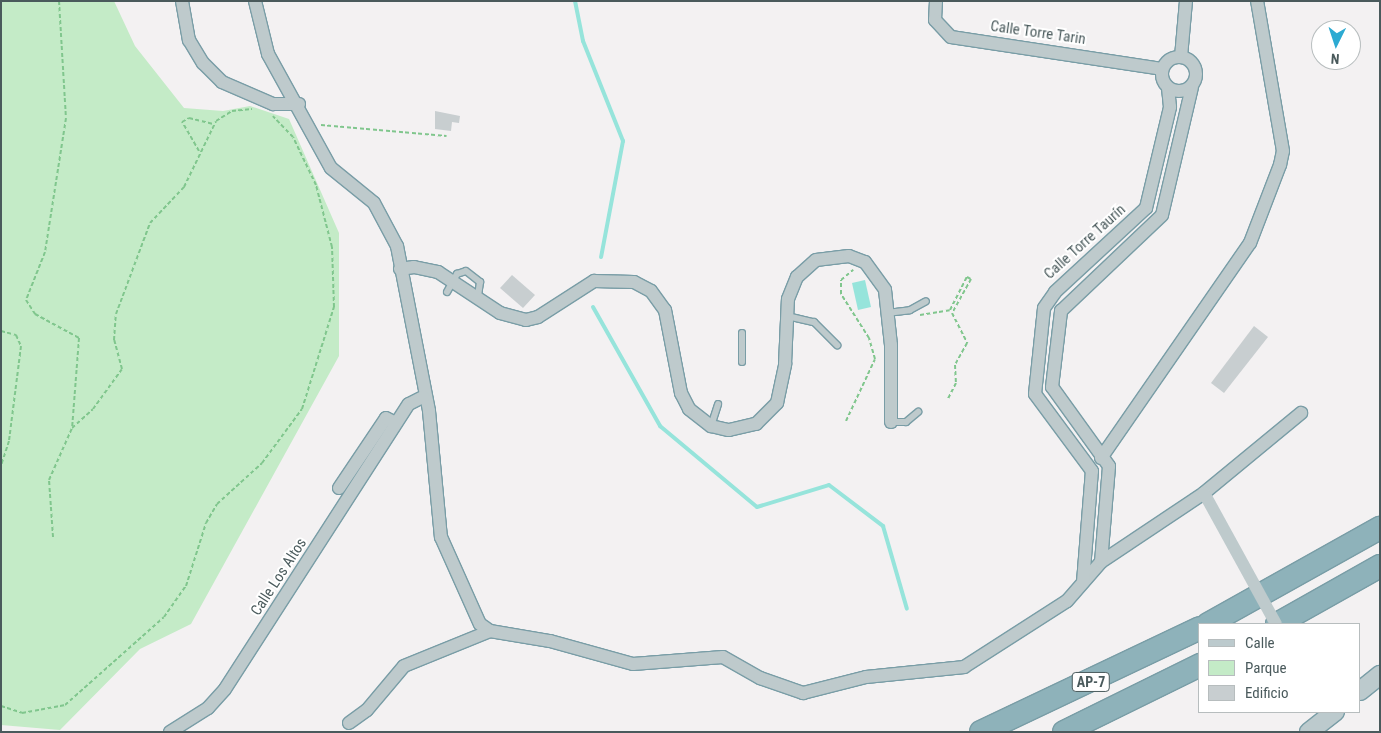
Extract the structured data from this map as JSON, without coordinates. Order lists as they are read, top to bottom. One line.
{"streets":{"highway":["AP-7"],"street":["Calle Torre Tarin","Calle Torre Taurín","Calle Los Altos"]},"crossings":[["Calle Torre Tarin","Calle Torre Taurín"]],"legend":["Calle","Parque","Edificio"],"north":"bottom"}
